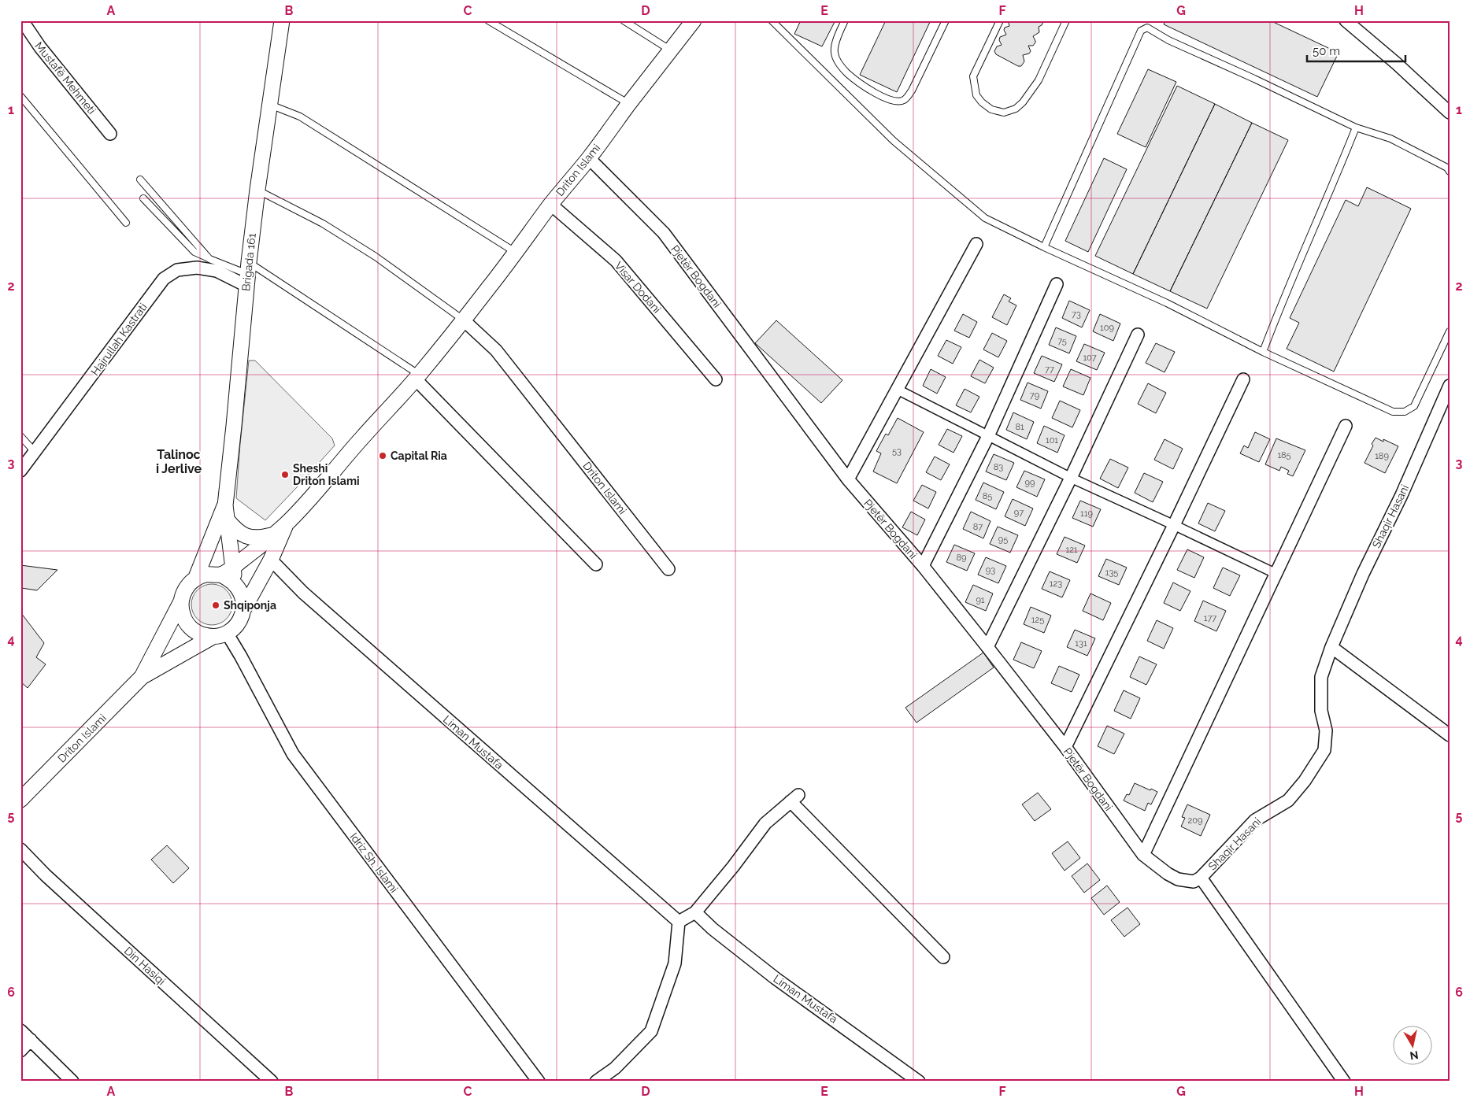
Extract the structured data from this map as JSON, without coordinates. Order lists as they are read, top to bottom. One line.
{"streets":{"street":["Mustafë Mehmeti","Driton Islami","Brigada 161","Pjetër Bogdani","Visar Dodani","Hajrullah Kastrati","Shaqir Hasani","Liman Mustafa","Idriz Sh. Islami","Din Hasiqi"]},"crossings":[["Driton Islami","Brigada 161"],["Driton Islami","Pjetër Bogdani"],["Driton Islami","Visar Dodani"],["Driton Islami","Liman Mustafa"],["Driton Islami","Idriz Sh. Islami"],["Brigada 161","Hajrullah Kastrati"],["Brigada 161","Idriz Sh. Islami"],["Pjetër Bogdani","Shaqir Hasani"]],"districts":["Talinoc i Jerlive"],"places":["Capital Ria","Sheshi Driton Islami","Shqiponja"],"house_numbers":["73","109","75","107","77","79","81","101","53","185","189","83","99","85","97","119","87","95","121","89","93","135","123","91","177","125","131","209"],"scale_bar":"50 m","north":"bottom","grid":{"columns":["A","B","C","D","E","F","G","H"],"rows":["1","2","3","4","5","6"]}}
